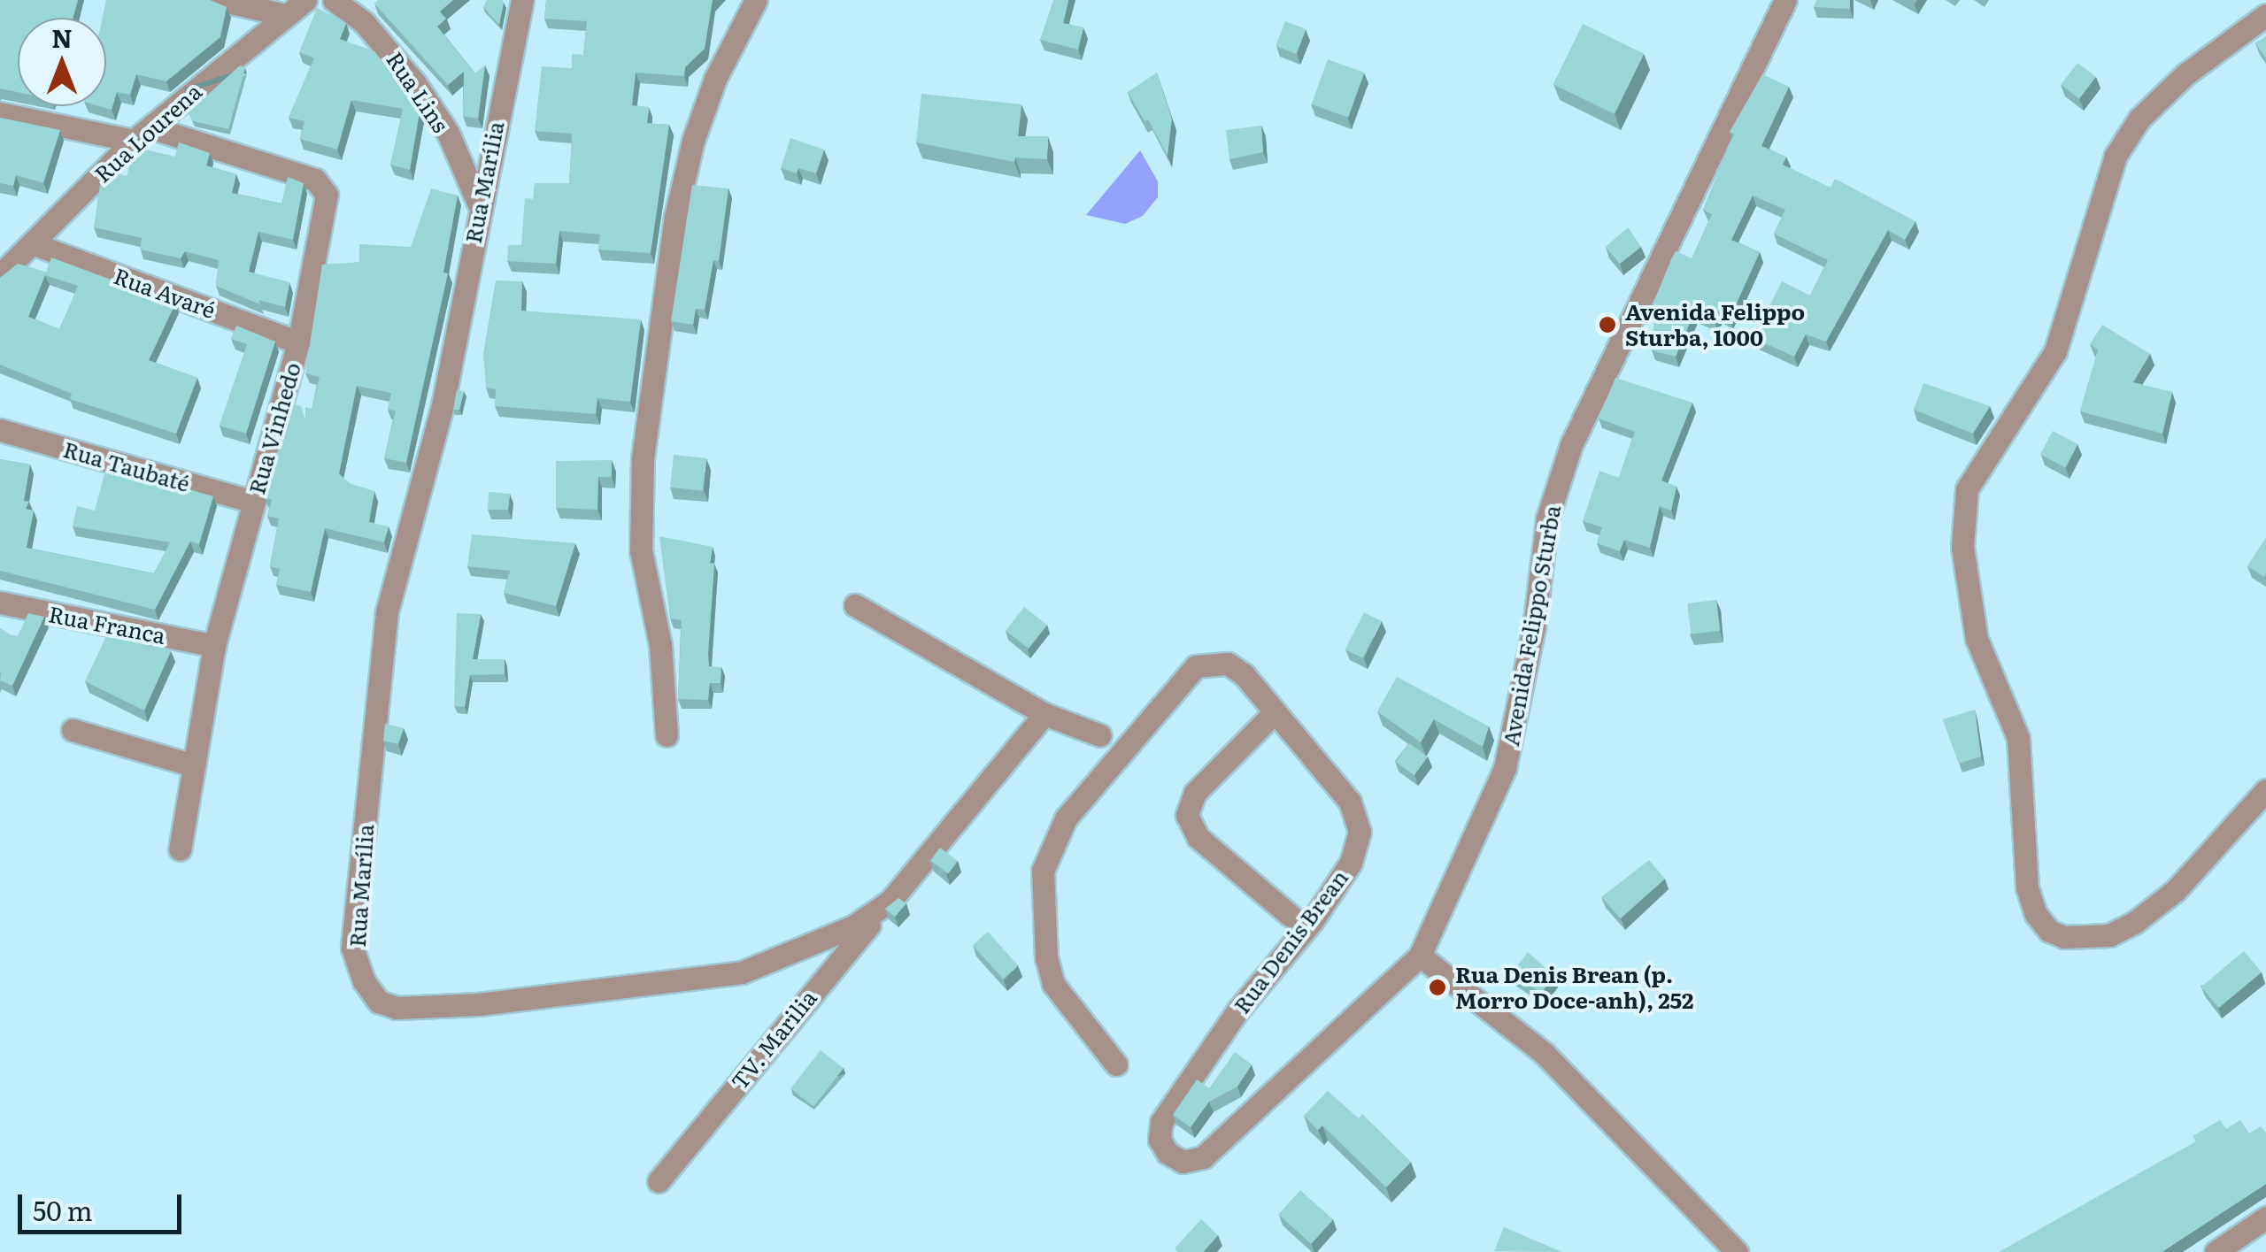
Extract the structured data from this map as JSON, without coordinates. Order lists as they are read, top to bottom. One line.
{"streets":{"street":["Rua Lins","Rua Lourena","Rua Marília","Rua Avaré","Rua Vinhedo","Rua Taubaté","Rua Franca","Avenida Felippo Sturba","Rua Denis Brean","TV. Marilia"]},"crossings":[["Rua Lins","Rua Marília"],["Rua Lourena","Rua Avaré"],["Rua Lourena","Rua Vinhedo"],["Rua Marília","TV. Marilia"],["Rua Avaré","Rua Vinhedo"],["Rua Vinhedo","Rua Taubaté"],["Rua Vinhedo","Rua Franca"],["Avenida Felippo Sturba","Rua Denis Brean"]],"places":["Avenida Felippo Sturba, 1000","Rua Denis Brean (p. Morro Doce-anh), 252"],"scale_bar":"50 m","north":"top"}
